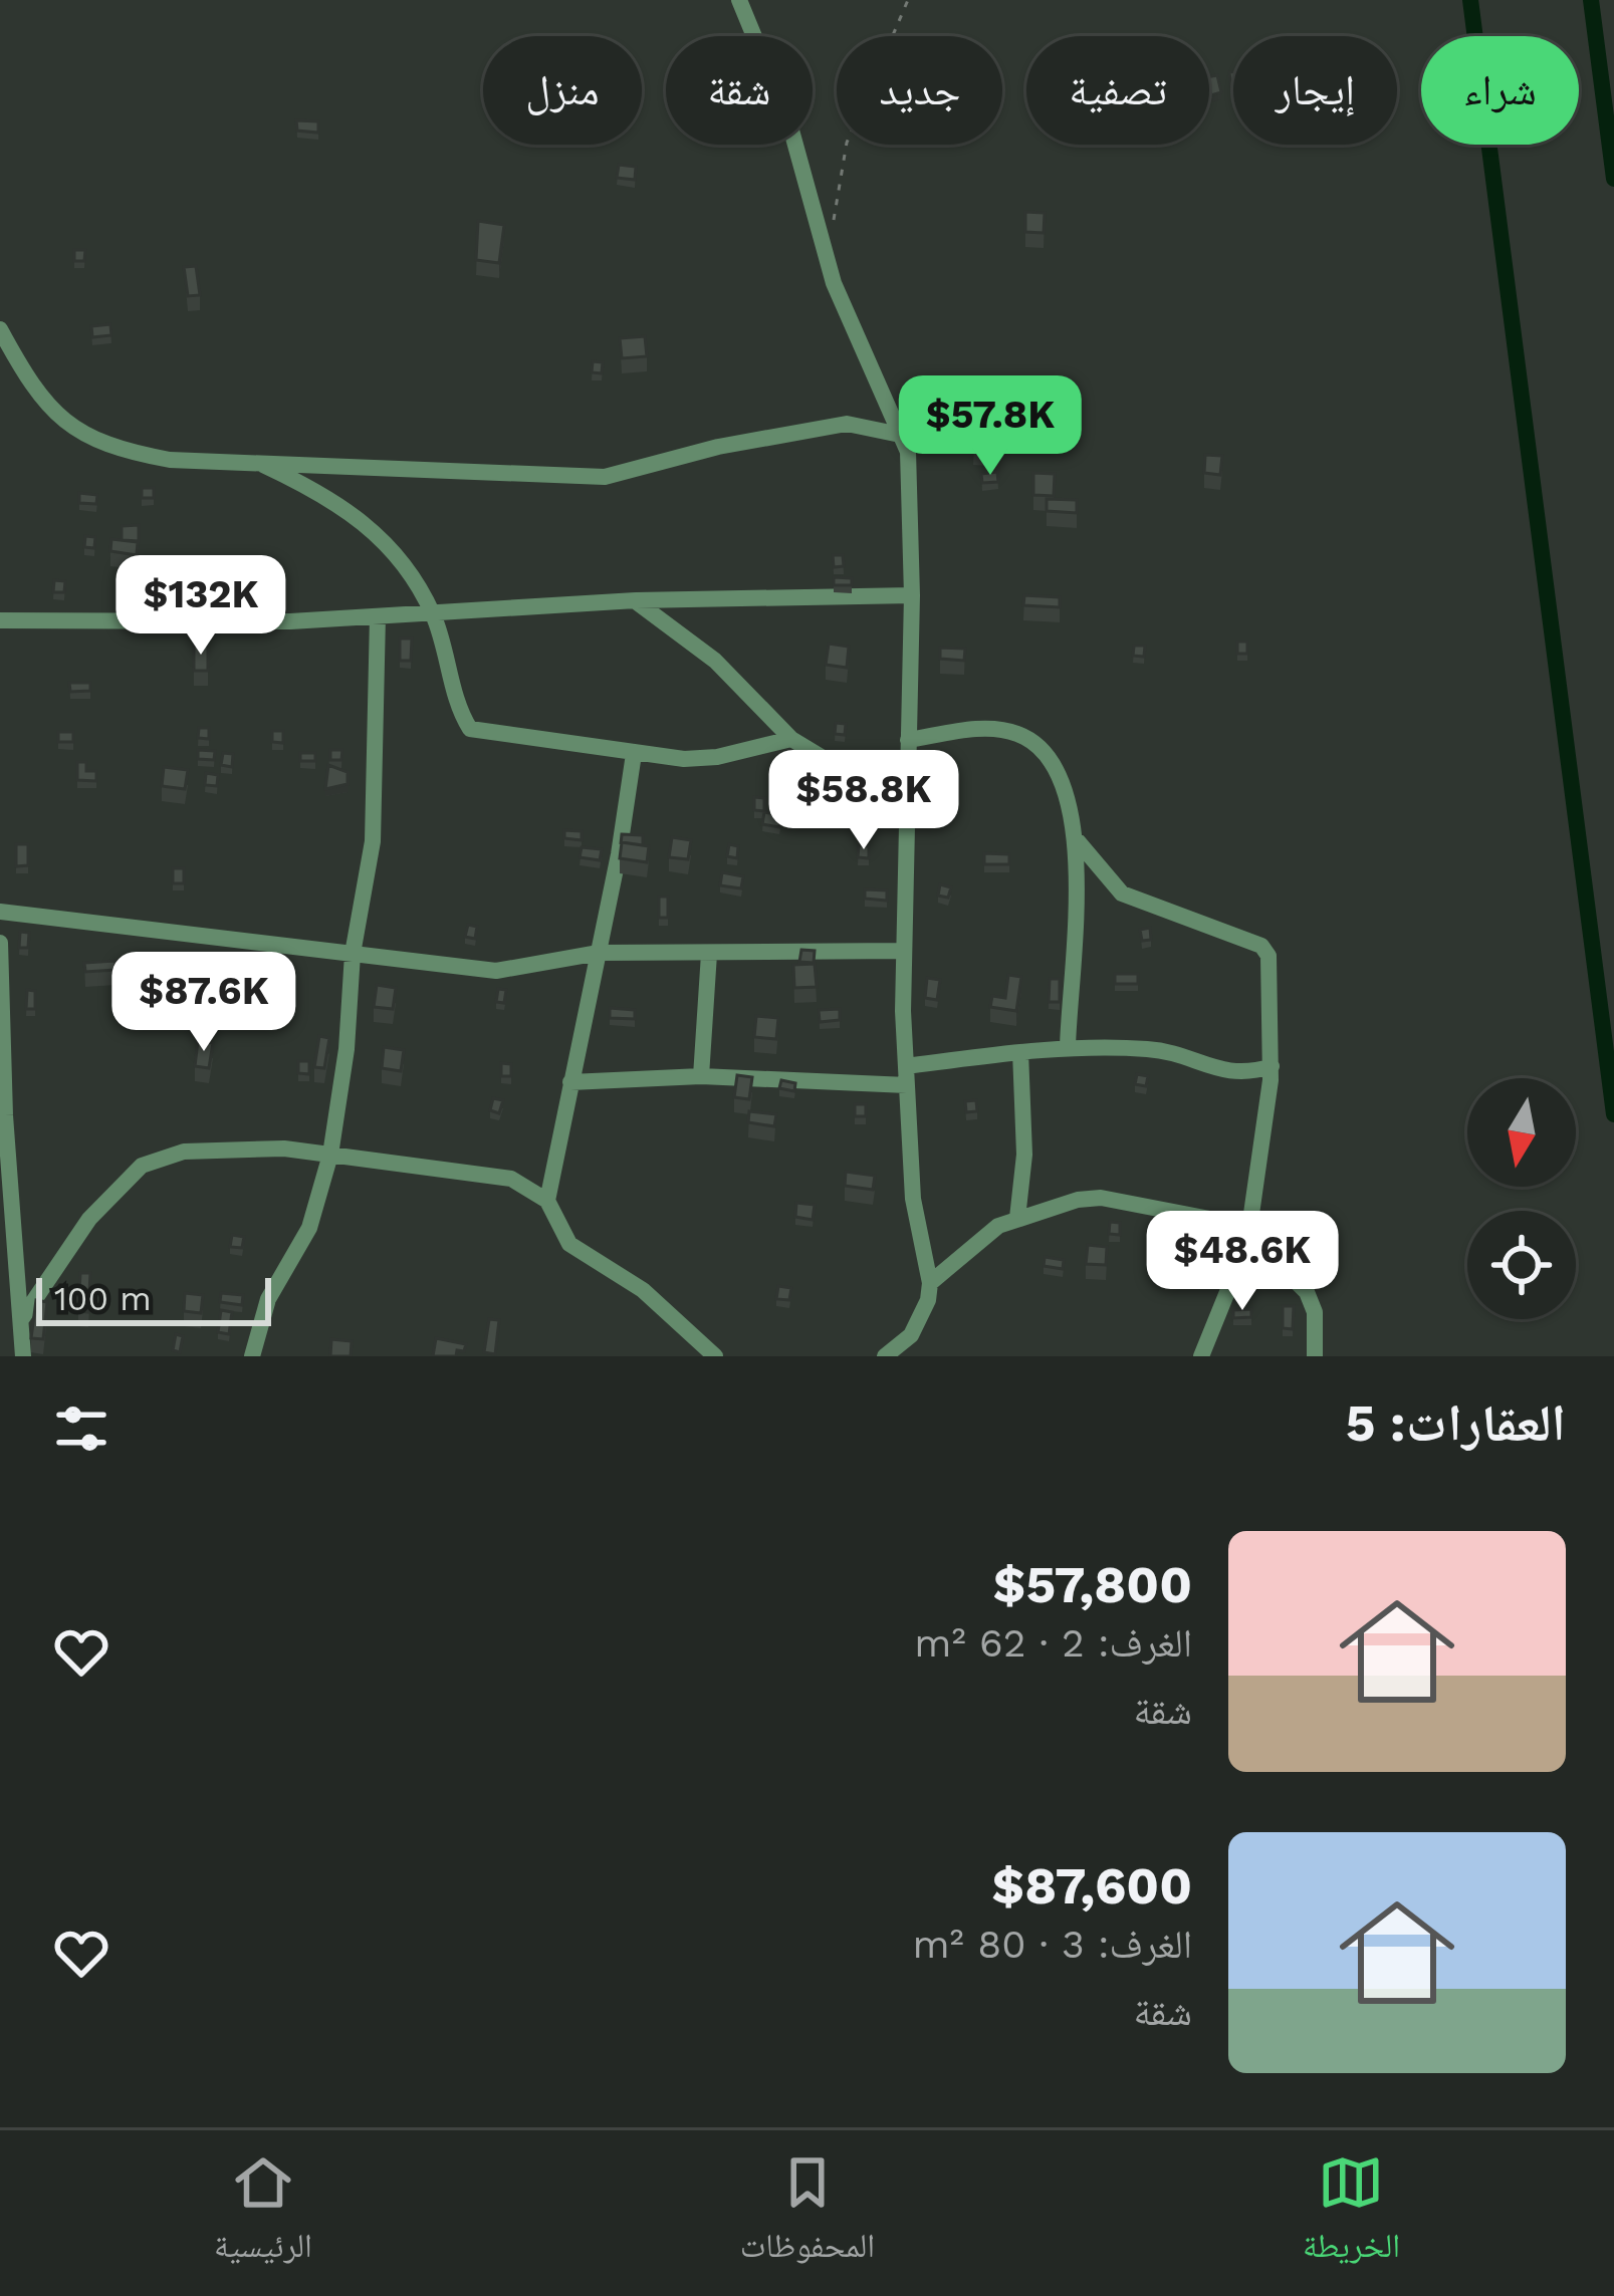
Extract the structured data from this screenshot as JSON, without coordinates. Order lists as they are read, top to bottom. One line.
{"scale_bar":"100 m","north":"bottom","page":{"chip":["شراء","إيجار","تصفية","جديد","شقة","منزل"],"price":["$57.8K","$132K","$58.8K","$87.6K","$48.6K"],"scale":"100 m","heading":"العقارات: 5","list":[{"name":"$57,800","note":"الغرف: 2 · 62 m² · شقة"},{"name":"$87,600","note":"الغرف: 3 · 80 m² · شقة"}],"tabs":["الخريطة","المحفوظات","الرئيسية"]}}
